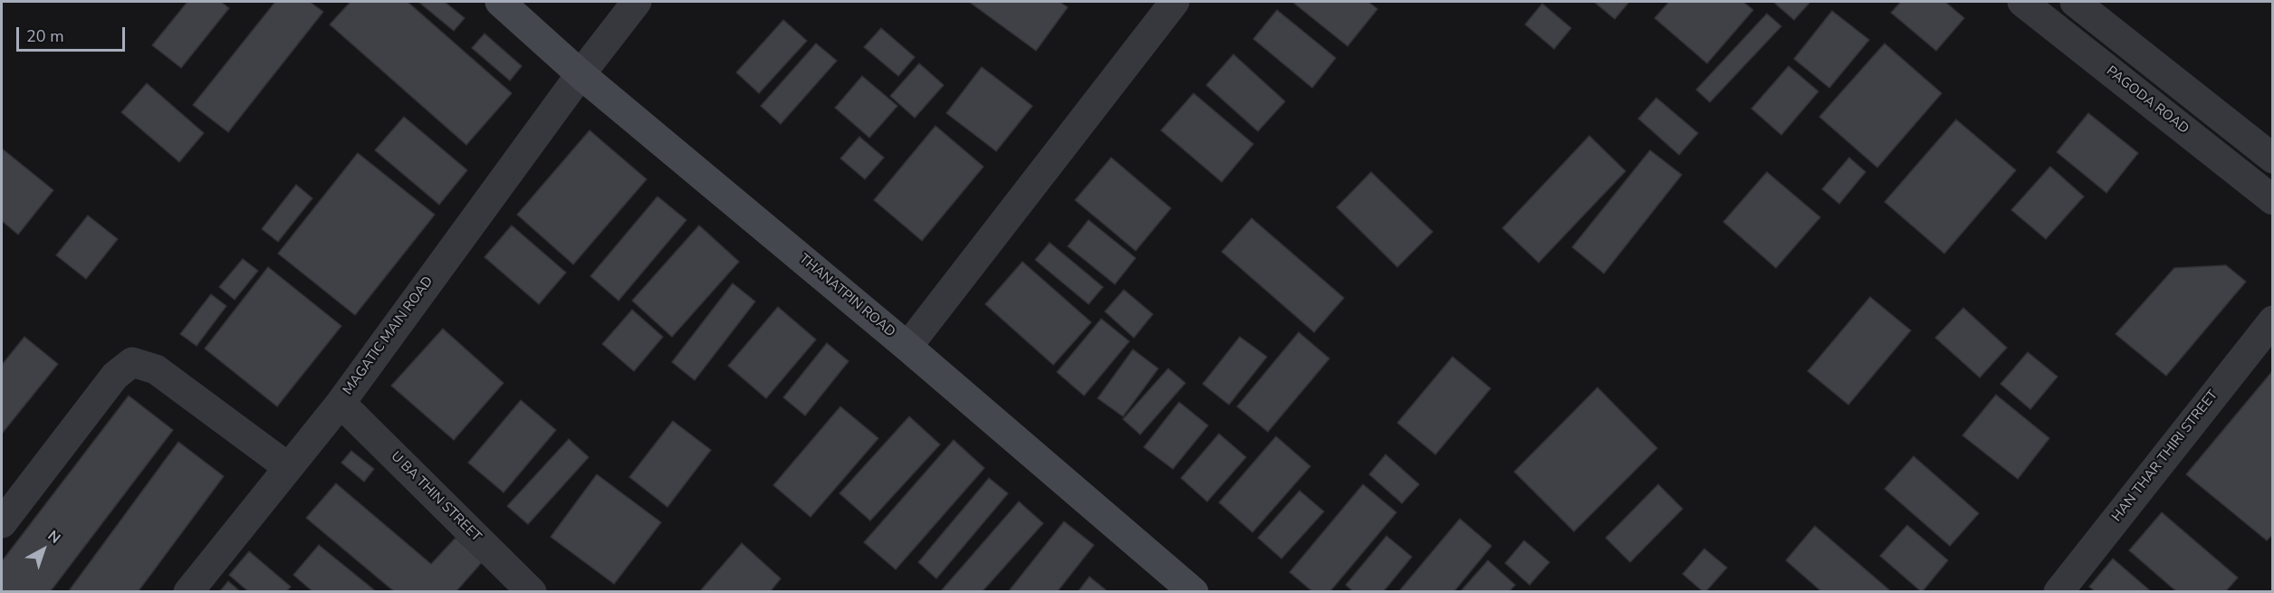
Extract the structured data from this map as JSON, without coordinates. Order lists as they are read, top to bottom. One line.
{"streets":{"main road":["THANATPIN ROAD"],"street":["PAGODA ROAD","MAGATIC MAIN ROAD","HAN THAR THIRI STREET","U BA THIN STREET"]},"crossings":[["THANATPIN ROAD","MAGATIC MAIN ROAD"],["MAGATIC MAIN ROAD","U BA THIN STREET"]],"scale_bar":"20 m","north":"top right"}
